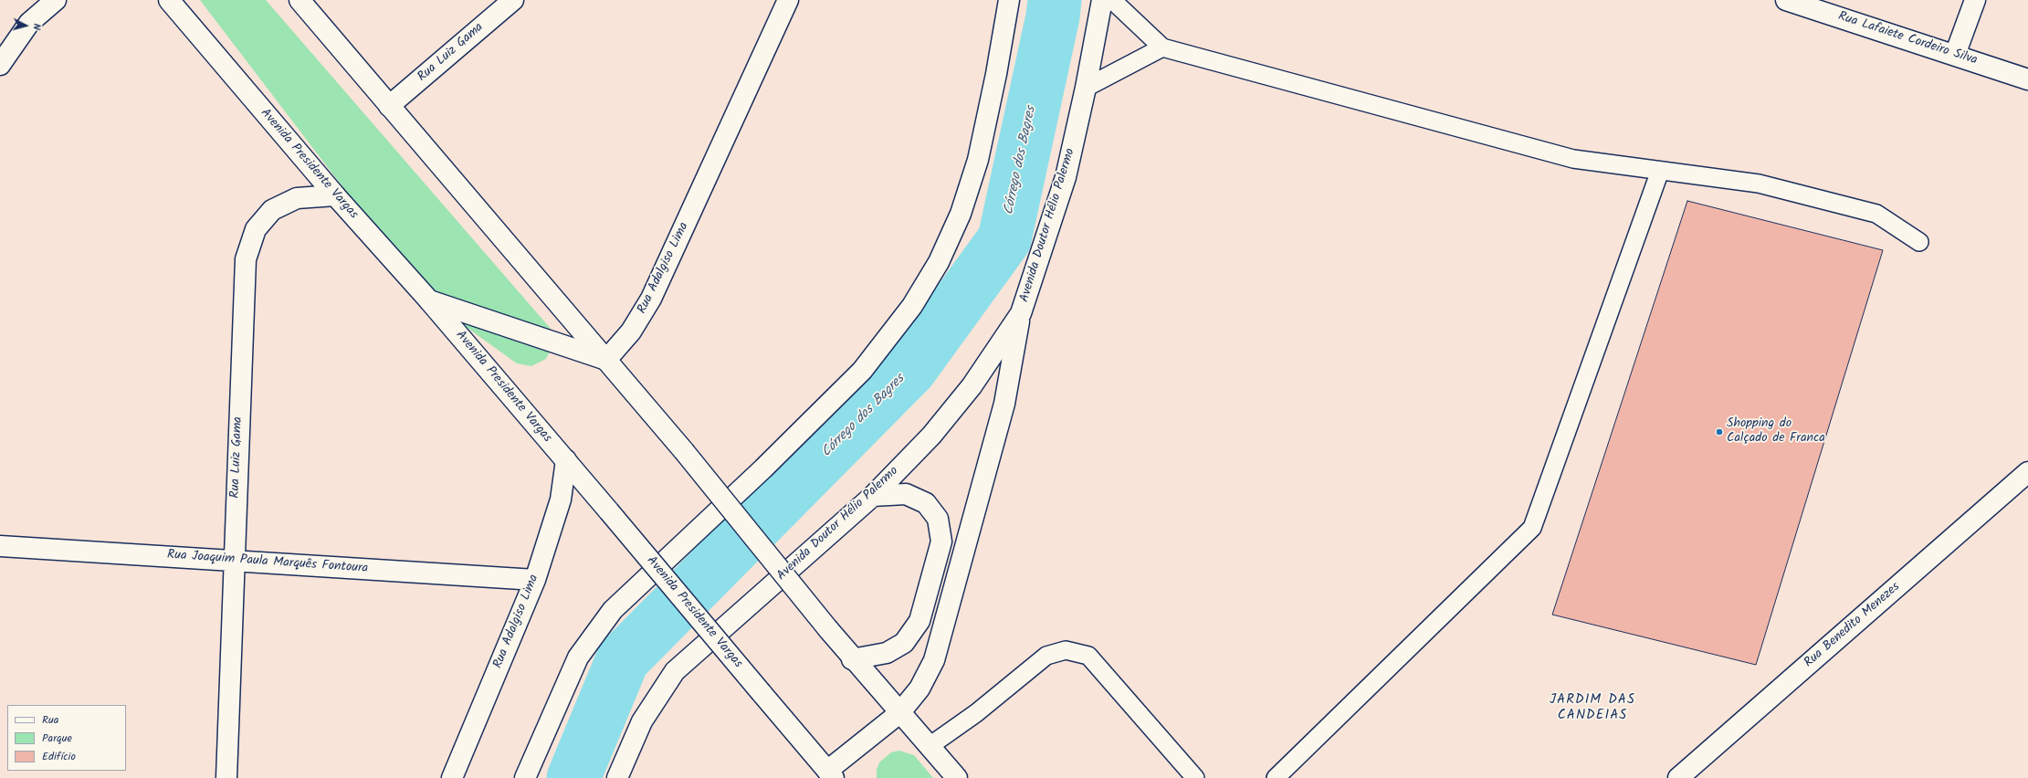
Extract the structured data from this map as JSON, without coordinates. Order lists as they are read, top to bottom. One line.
{"streets":{"main road":["Rua Lafaiete Cordeiro Silva","Rua Luiz Gama","Avenida Presidente Vargas","Avenida Doutor Hélio Palermo","Rua Adalgiso Lima","Rua Joaquim Paula Marquês Fontoura","Rua Benedito Menezes"]},"crossings":[["Rua Luiz Gama","Avenida Presidente Vargas"],["Rua Luiz Gama","Rua Joaquim Paula Marquês Fontoura"],["Avenida Presidente Vargas","Rua Adalgiso Lima"],["Rua Adalgiso Lima","Rua Joaquim Paula Marquês Fontoura"]],"districts":["JARDIM DAS CANDEIAS"],"water":["Córrego dos Bagres"],"places":["Shopping do Calçado de Franca"],"legend":["Rua","Parque","Edifício"],"north":"right"}
